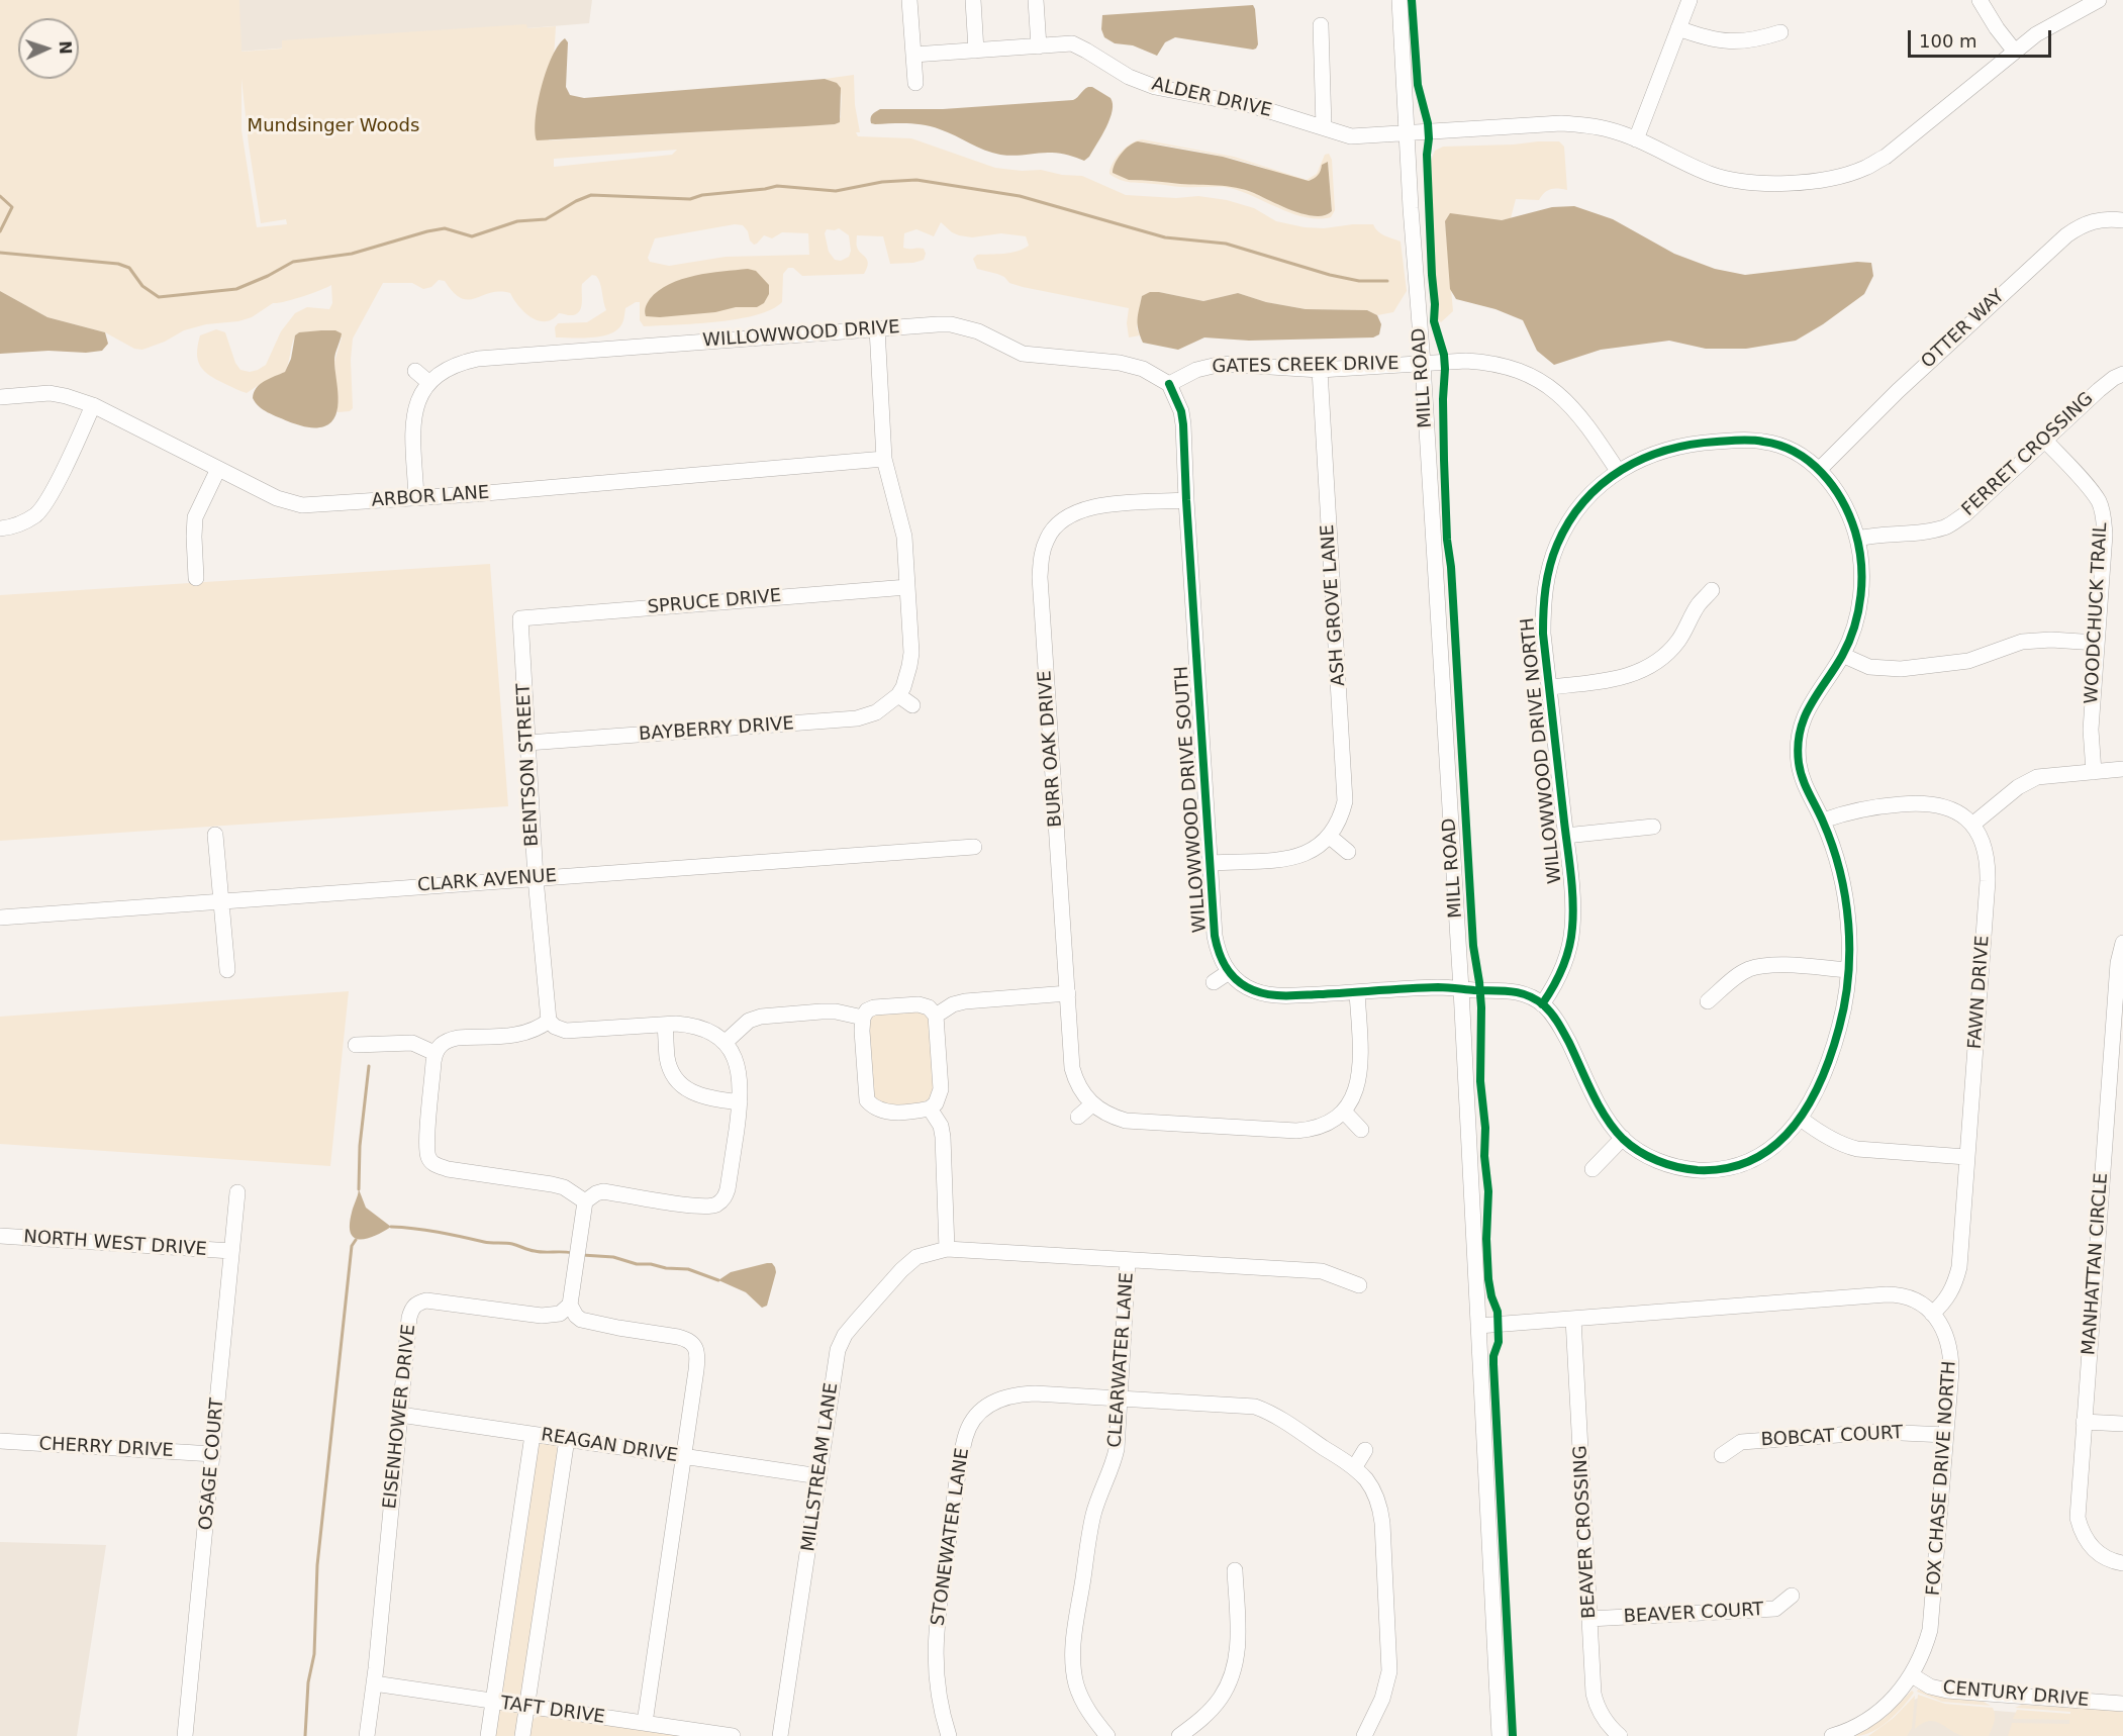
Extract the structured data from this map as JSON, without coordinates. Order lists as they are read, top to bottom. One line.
{"streets":{"street":["ALDER DRIVE","OTTER WAY","WILLOWWOOD DRIVE","GATES CREEK DRIVE","MILL ROAD","FERRET CROSSING","ARBOR LANE","SPRUCE DRIVE","ASH GROVE LANE","WOODCHUCK TRAIL","BAYBERRY DRIVE","BURR OAK DRIVE","WILLOWWOOD DRIVE NORTH","BENTSON STREET","WILLOWWOOD DRIVE SOUTH","CLARK AVENUE","FAWN DRIVE","NORTH WEST DRIVE","MANHATTAN CIRCLE","CLEARWATER LANE","EISENHOWER DRIVE","BOBCAT COURT","REAGAN DRIVE","CHERRY DRIVE","OSAGE COURT","MILLSTREAM LANE","FOX CHASE DRIVE NORTH","BEAVER CROSSING","STONEWATER LANE","BEAVER COURT","CENTURY DRIVE","TAFT DRIVE"]},"crossings":[["ALDER DRIVE","MILL ROAD"],["OTTER WAY","WILLOWWOOD DRIVE NORTH"],["WILLOWWOOD DRIVE","GATES CREEK DRIVE"],["WILLOWWOOD DRIVE","WILLOWWOOD DRIVE SOUTH"],["GATES CREEK DRIVE","MILL ROAD"],["GATES CREEK DRIVE","ASH GROVE LANE"],["GATES CREEK DRIVE","WILLOWWOOD DRIVE NORTH"],["GATES CREEK DRIVE","WILLOWWOOD DRIVE SOUTH"],["MILL ROAD","WILLOWWOOD DRIVE NORTH"],["MILL ROAD","WILLOWWOOD DRIVE SOUTH"],["MILL ROAD","FOX CHASE DRIVE NORTH"],["FERRET CROSSING","WOODCHUCK TRAIL"],["FERRET CROSSING","WILLOWWOOD DRIVE NORTH"],["SPRUCE DRIVE","BENTSON STREET"],["BAYBERRY DRIVE","BENTSON STREET"],["BURR OAK DRIVE","WILLOWWOOD DRIVE SOUTH"],["WILLOWWOOD DRIVE NORTH","WILLOWWOOD DRIVE SOUTH"],["WILLOWWOOD DRIVE NORTH","FAWN DRIVE"],["BENTSON STREET","CLARK AVENUE"],["FAWN DRIVE","FOX CHASE DRIVE NORTH"],["NORTH WEST DRIVE","OSAGE COURT"],["CLEARWATER LANE","MILLSTREAM LANE"],["CLEARWATER LANE","STONEWATER LANE"],["EISENHOWER DRIVE","REAGAN DRIVE"],["EISENHOWER DRIVE","TAFT DRIVE"],["BOBCAT COURT","FOX CHASE DRIVE NORTH"],["REAGAN DRIVE","MILLSTREAM LANE"],["CHERRY DRIVE","OSAGE COURT"],["FOX CHASE DRIVE NORTH","BEAVER CROSSING"],["FOX CHASE DRIVE NORTH","CENTURY DRIVE"],["BEAVER CROSSING","BEAVER COURT"]],"parks":["Mundsinger Woods"],"scale_bar":"100 m","north":"right"}
